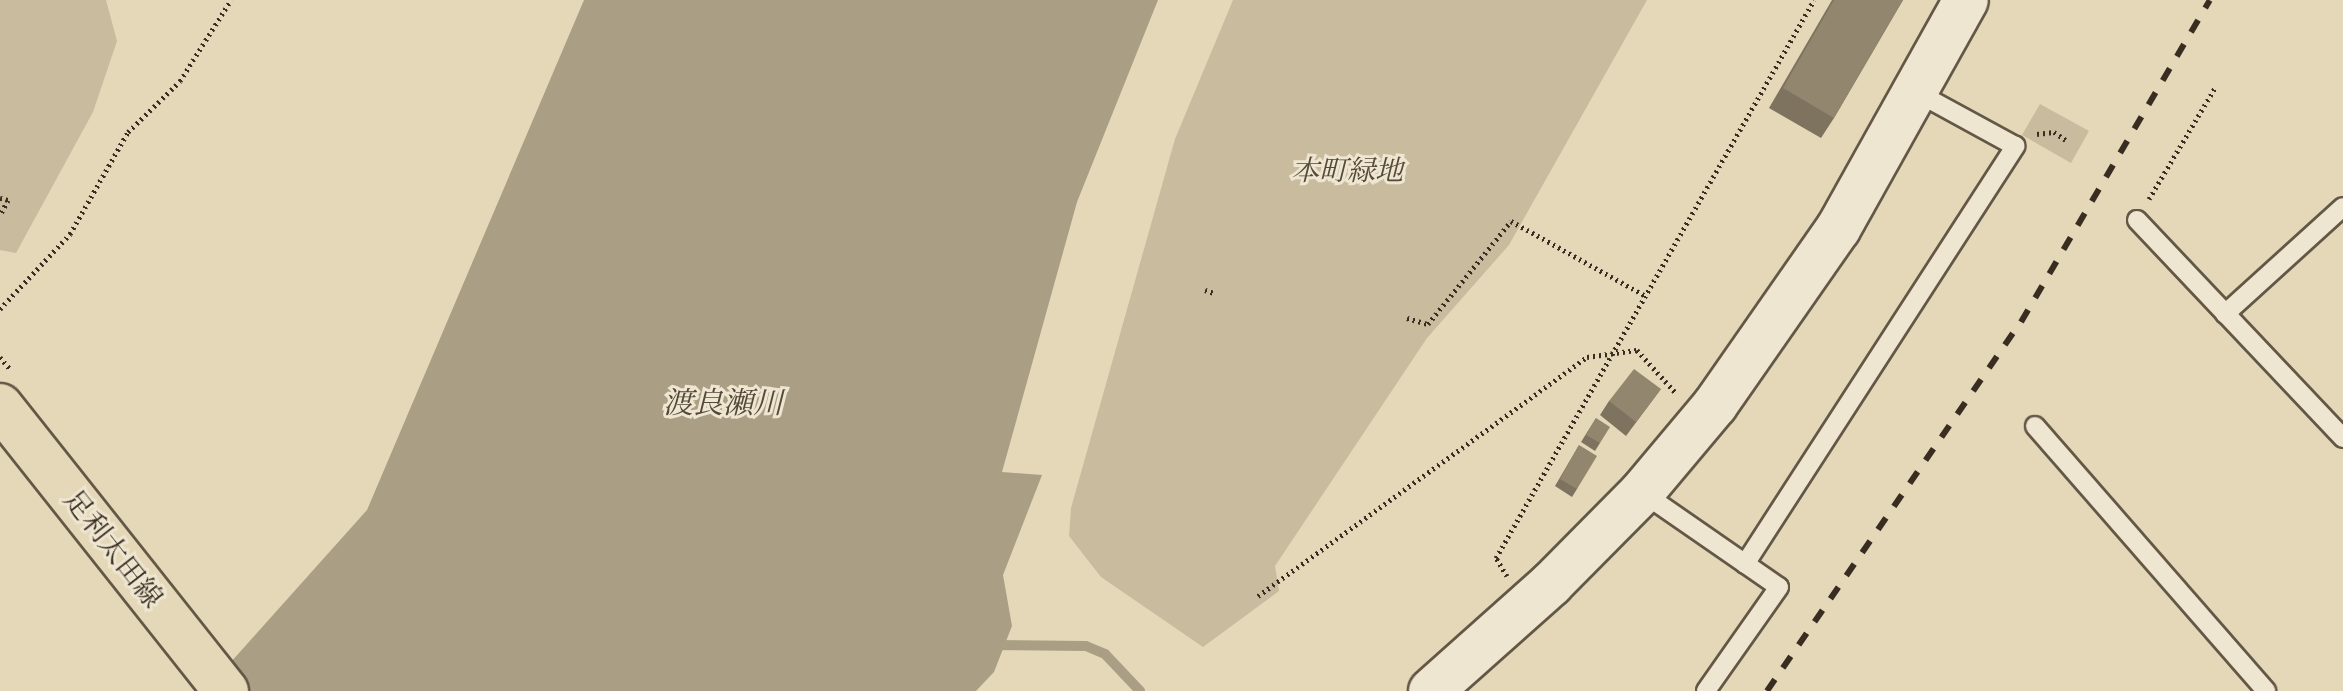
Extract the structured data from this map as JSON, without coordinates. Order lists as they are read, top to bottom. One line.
{"streets":{"main road":["足利太田線"]},"water":["渡良瀬川"],"parks":["本町緑地"]}
